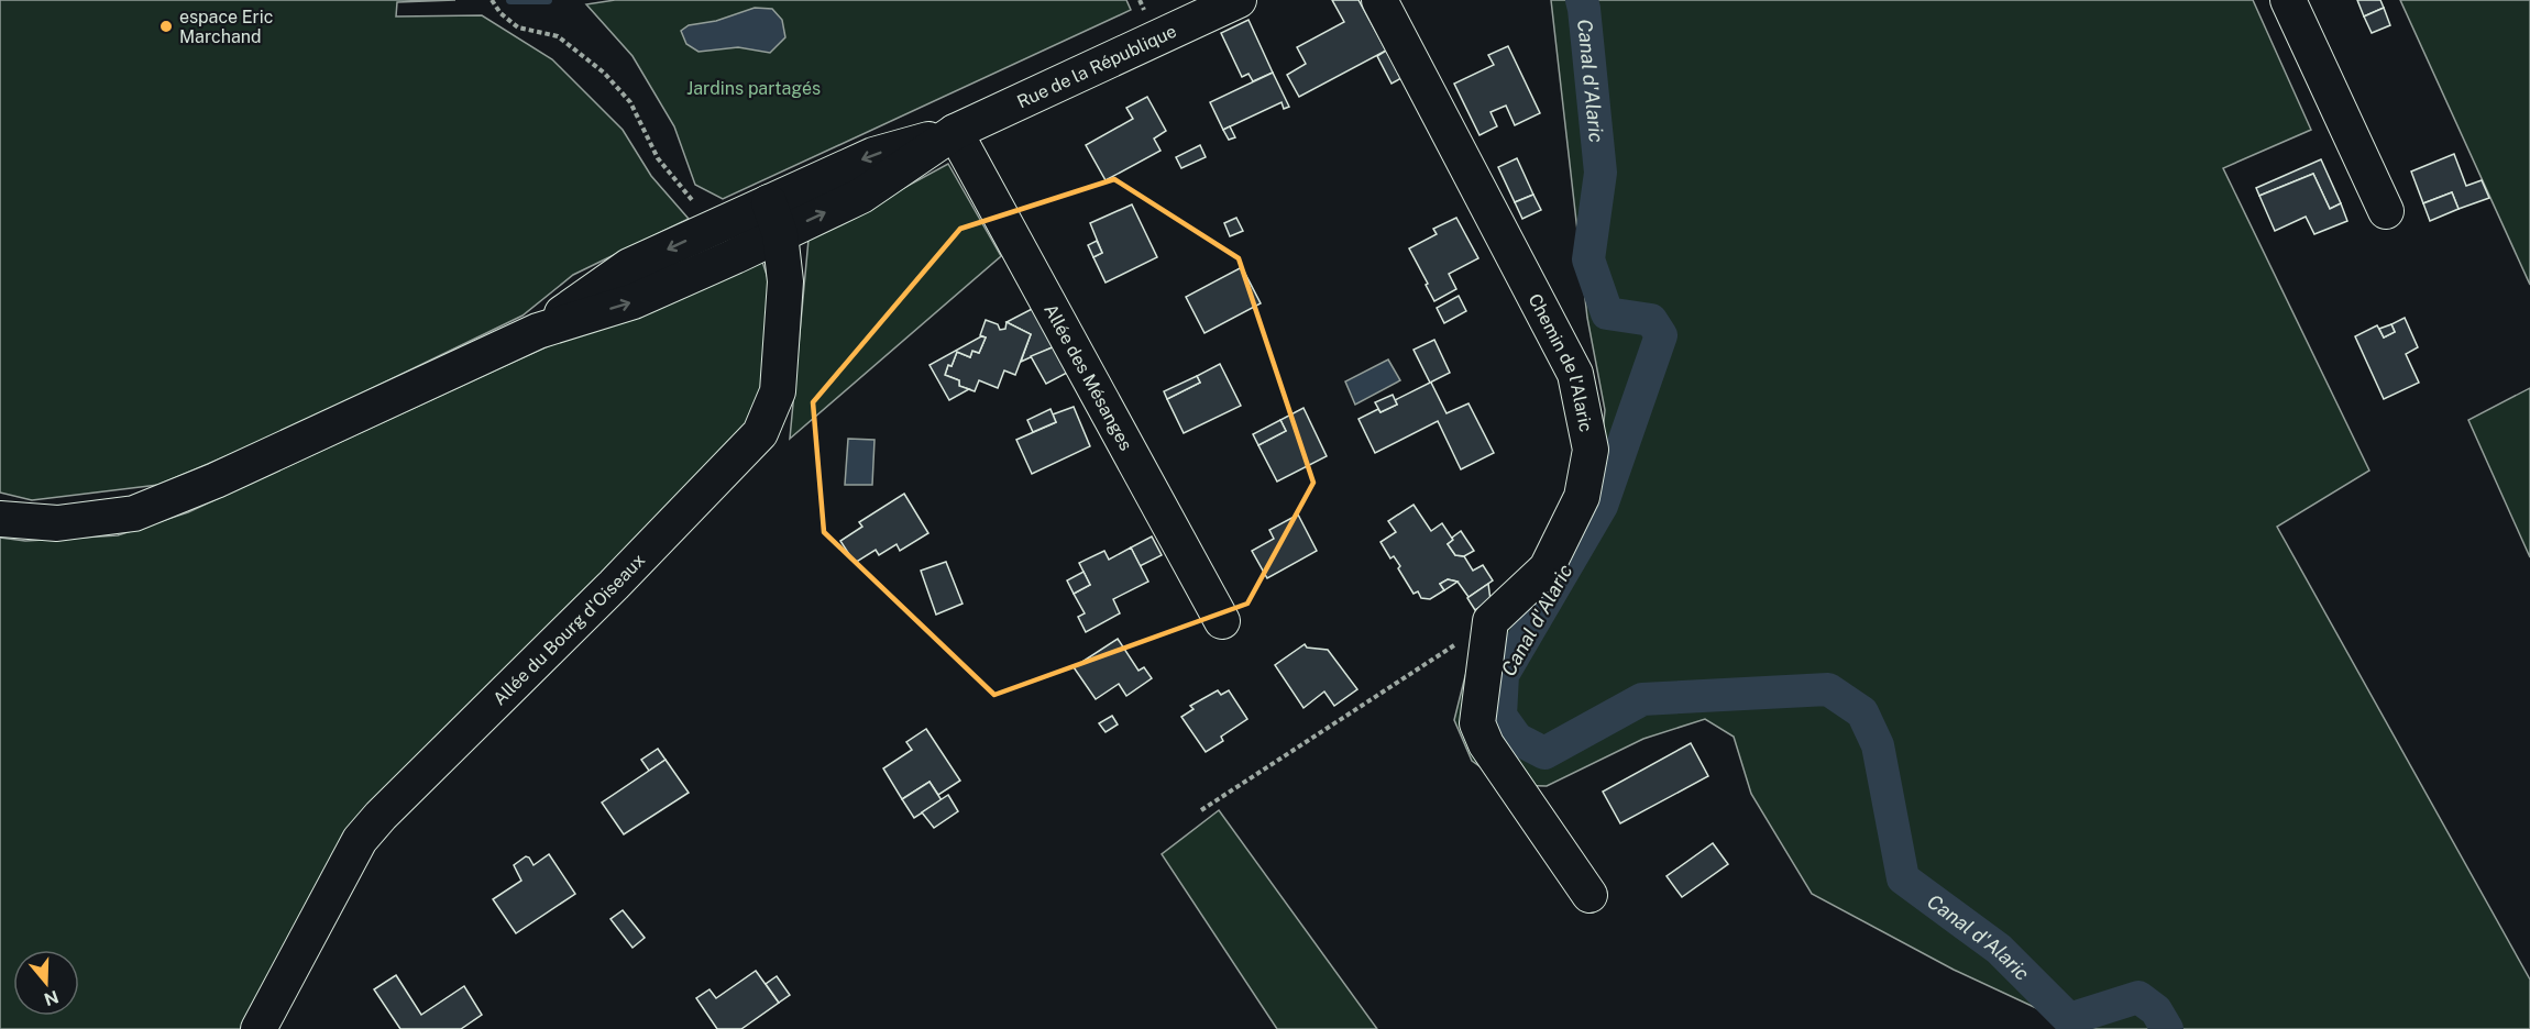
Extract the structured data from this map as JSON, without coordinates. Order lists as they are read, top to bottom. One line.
{"streets":{"street":["Rue de la République","Chemin de l'Alaric","Allée des Mésanges","Allée du Bourg d'Oiseaux"]},"crossings":[["Rue de la République","Allée des Mésanges"]],"water":["Canal d'Alaric"],"parks":["Jardins partagés"],"places":["espace Eric Marchand"],"north":"bottom"}
